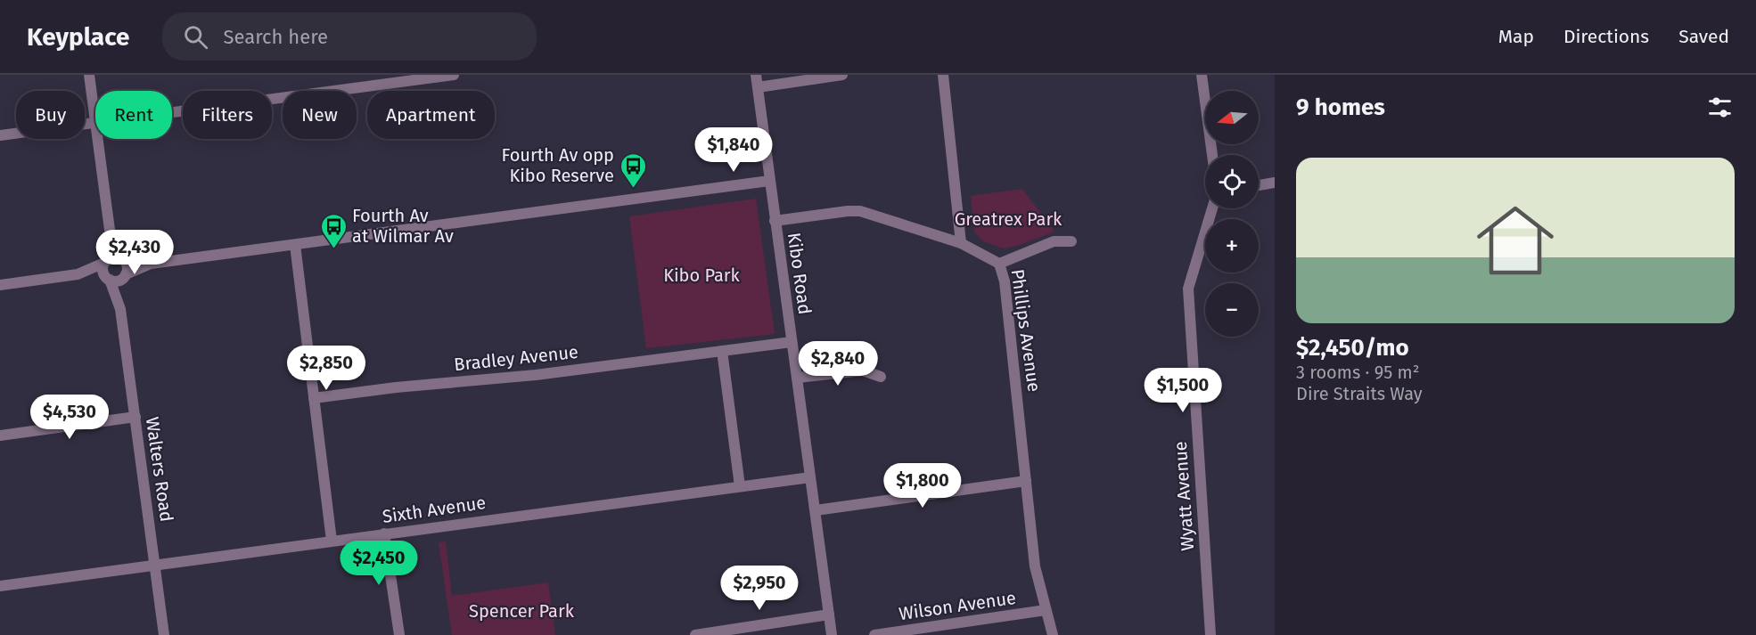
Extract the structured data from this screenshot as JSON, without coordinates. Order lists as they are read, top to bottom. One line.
{"streets":{"street":["Kibo Road","Phillips Avenue","Bradley Avenue","Walters Road","Wyatt Avenue","Sixth Avenue","Wilson Avenue"]},"crossings":[["Kibo Road","Phillips Avenue"],["Kibo Road","Bradley Avenue"],["Kibo Road","Sixth Avenue"],["Phillips Avenue","Wilson Avenue"],["Walters Road","Sixth Avenue"]],"parks":["Greatrex Park","Kibo Park","Spencer Park"],"places":{"bus stop":["Fourth Av opp Kibo Reserve","Fourth Av at Wilmar Av"]},"north":"left","page":{"header":"Keyplace","search":"Search here","nav":["Map","Directions","Saved"],"heading":"9 homes","map_buttons":["+","−"],"chip":["Buy","Rent","Filters","New","Apartment"],"price":["$1,840","$2,430","$2,840","$2,850","$1,500","$4,530","$1,800","$2,450","$2,950"],"list":[{"name":"$2,450/mo","note":"3 rooms · 95 m² · Dire Straits Way"}]}}
